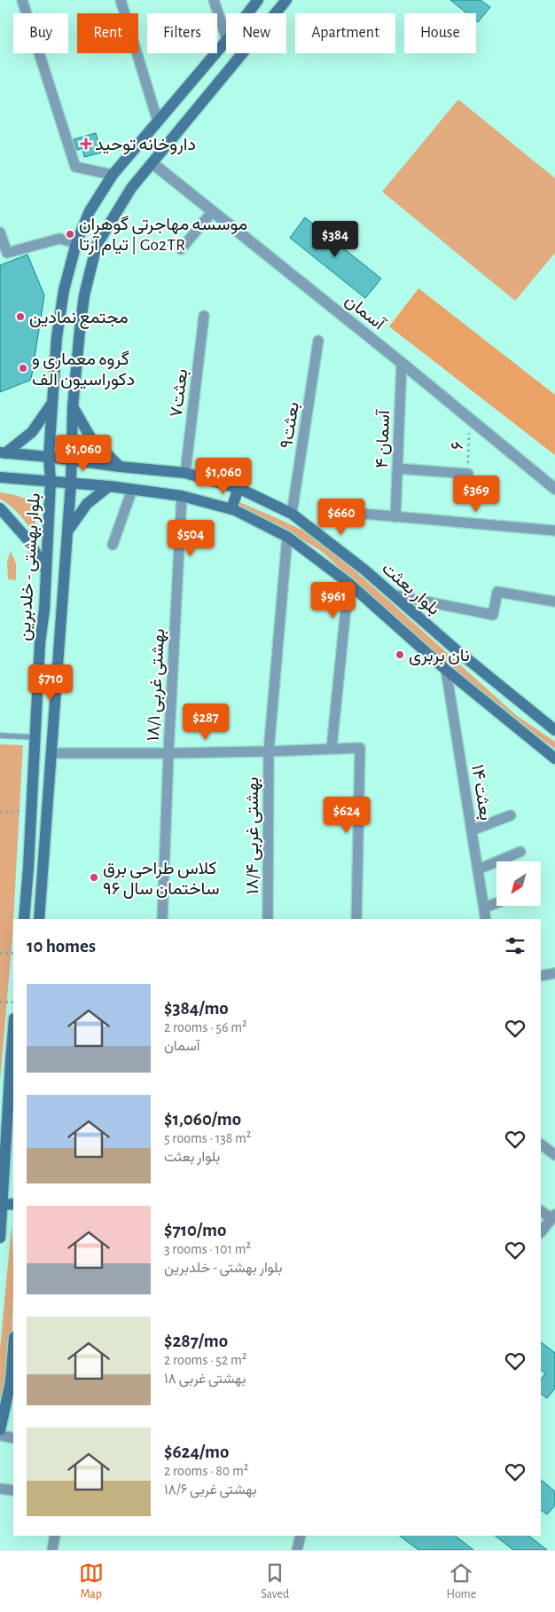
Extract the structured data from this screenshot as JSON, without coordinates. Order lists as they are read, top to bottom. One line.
{"streets":{"main road":["بلوار بهشتی - خلدبرین","بلوار بعثت"],"street":["آسمان","بعثت۷","بعثت۹","۴ آسمان","بهشتی غربی ۱۸/۱","بعثت ۱۴","بهشتی غربی ۱۸/۴"],"path":["۶"]},"crossings":[["آسمان","۴ آسمان"],["آسمان","۶"],["آسمان","بلوار بهشتی - خلدبرین"],["بعثت۷","بلوار بعثت"],["بعثت۹","بلوار بعثت"],["بلوار بهشتی - خلدبرین","بلوار بعثت"]],"places":{"health":["داروخانه توحید"],"other":["موسسه مهاجرتی گوهران تیام آرتا | Go2TR","مجتمع نمادین","گروه معماری و دکوراسیون الف","نان بربری","کلاس طراحی برق ساختمان سال ۹۶"]},"north":"bottom left","page":{"chip":["Buy","Rent","Filters","New","Apartment","House"],"price":["$384","$1,060","$1,060","$369","$660","$504","$961","$710","$287","$624"],"heading":"10 homes","list":[{"name":"$384/mo","note":"2 rooms · 56 m² · آسمان"},{"name":"$1,060/mo","note":"5 rooms · 138 m² · بلوار بعثت"},{"name":"$710/mo","note":"3 rooms · 101 m² · بلوار بهشتی - خلدبرین"},{"name":"$287/mo","note":"2 rooms · 52 m² · بهشتی غربی ۱۸"},{"name":"$624/mo","note":"2 rooms · 80 m² · بهشتی غربی ۱۸/۶"}],"tabs":["Map","Saved","Home"]}}
